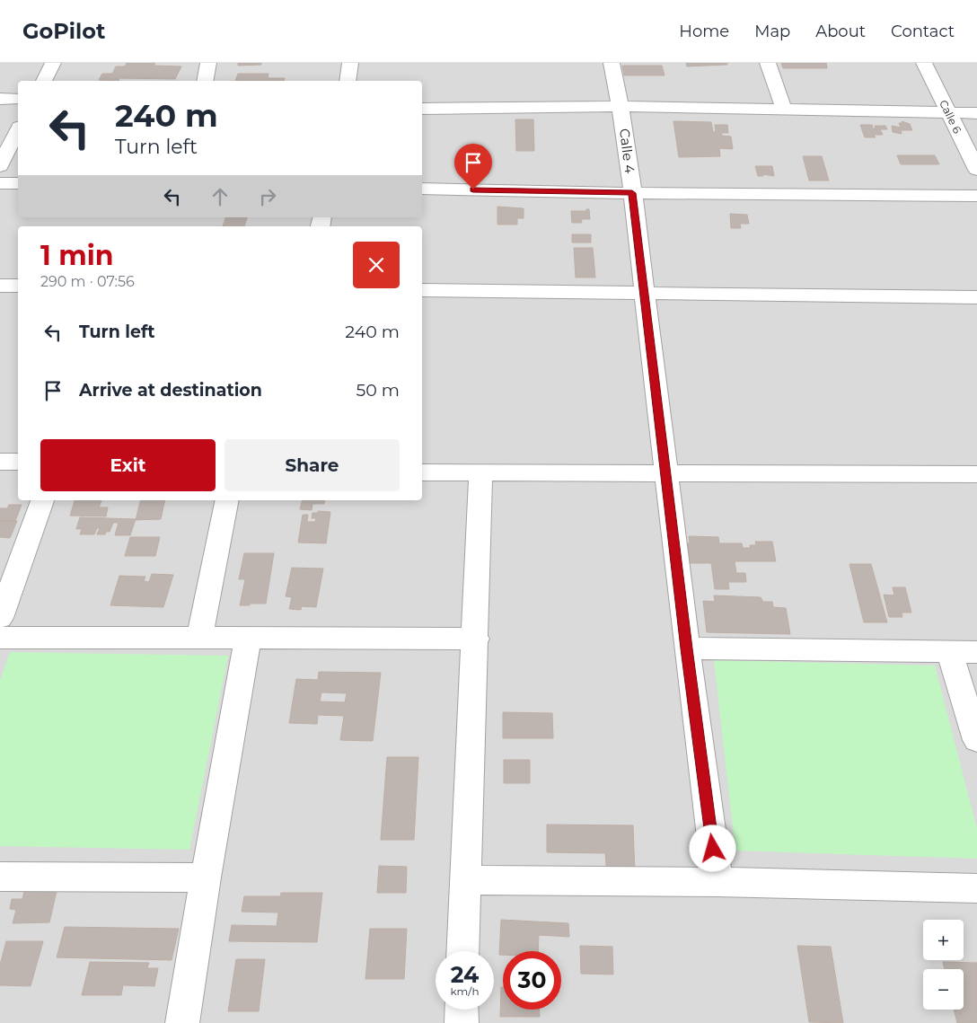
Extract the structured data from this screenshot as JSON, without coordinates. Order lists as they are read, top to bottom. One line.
{"streets":{"street":["Calle 6","Calle 4"]},"page":{"header":"GoPilot","nav":["Home","Map","About","Contact"],"turn":["240 m","Turn left"],"heading":["1 min","290 m · 07:56"],"list":[{"name":"Turn left","value":"240 m"},{"name":"Arrive at destination","value":"50 m"}],"buttons":["Exit","Share"],"map_buttons":["+","−"],"speed":"24 km/h","limit":"30"}}
